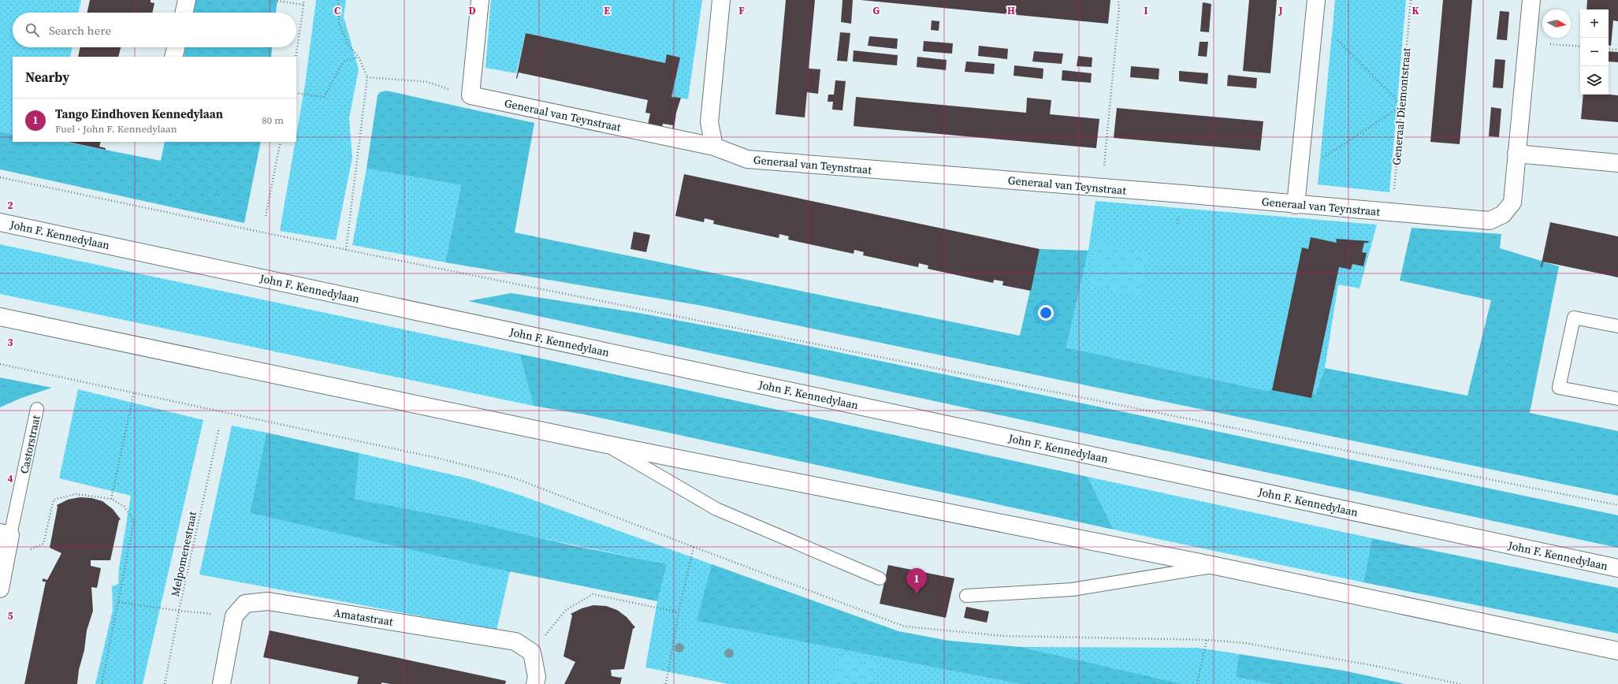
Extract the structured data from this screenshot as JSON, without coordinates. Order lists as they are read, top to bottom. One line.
{"streets":{"main road":["Generaal van Teynstraat","John F. Kennedylaan","Castorstraat","Amatastraat"],"path":["Generaal Diemontstraat","Melpomenestraat"]},"crossings":[["Generaal Diemontstraat","Generaal van Teynstraat"]],"north":"right","page":{"map_buttons":["+","−"],"search":"Search here","heading":"Nearby","list":[{"mark":"1","name":"Tango Eindhoven Kennedylaan","note":"Fuel · John F. Kennedylaan","value":"80 m"}],"pins":"1"},"grid":{"columns":["C","D","E","F","G","H","I","J","K"],"rows":["2","3","4","5"]}}
